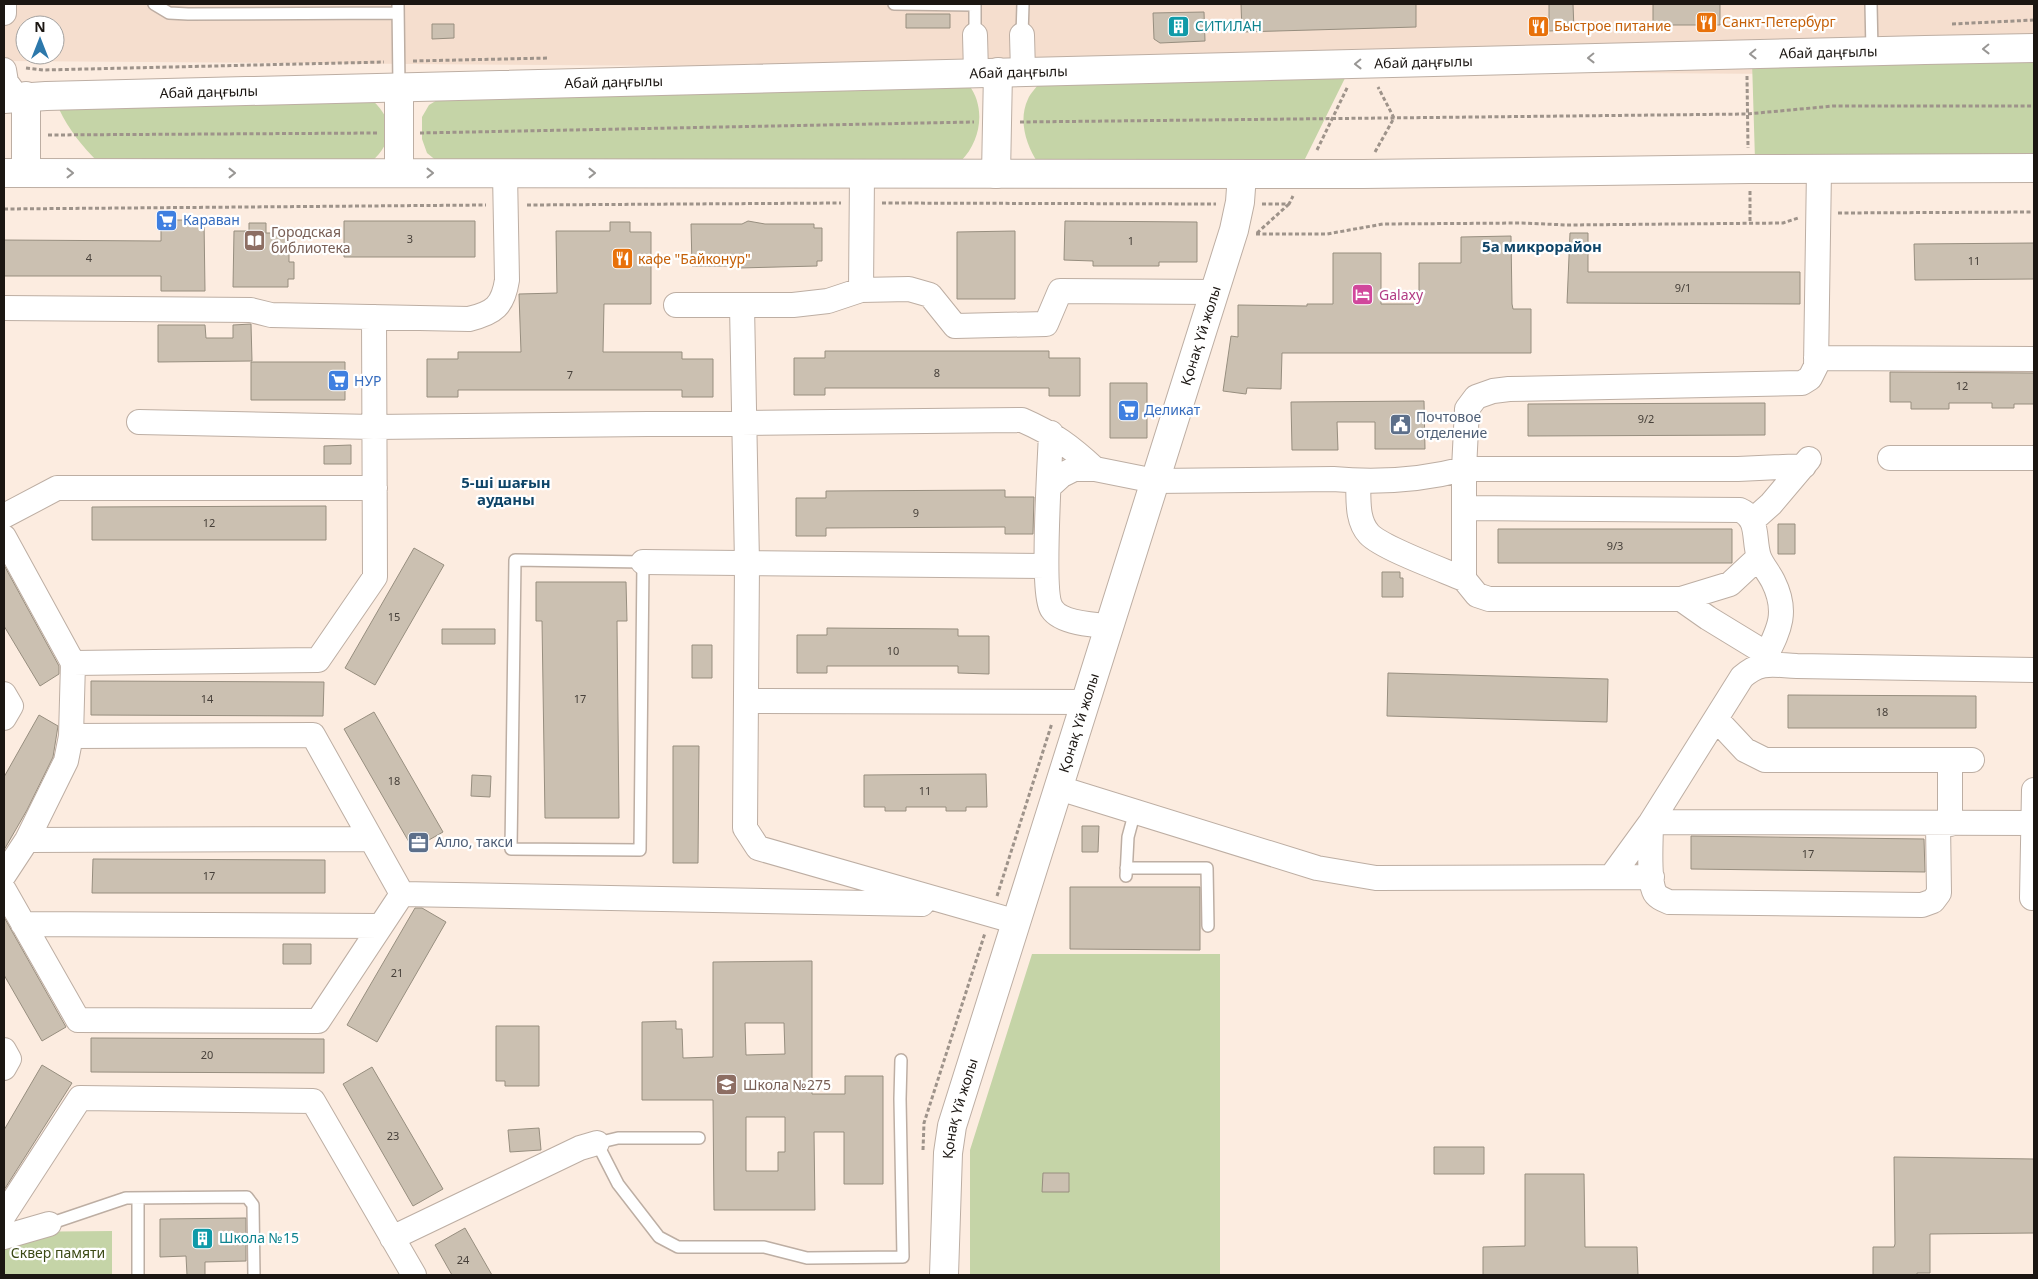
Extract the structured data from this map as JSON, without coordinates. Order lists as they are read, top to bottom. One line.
{"streets":{"main road":["Абай даңғылы","Қонақ Үй жолы"]},"districts":["5а микрорайон","5-ші шағын ауданы"],"parks":["Сквер памяти"],"places":{"restaurant":["Санкт-Петербург","Быстрое питание","кафе \"Байконур\""],"building":["СИТИЛАН","Школа №15"],"supermarket":["Караван","НУР","Деликат"],"library":["Городская библиотека"],"hotel":["Galaxy"],"public building":["Почтовое отделение"],"office":["Алло, такси"],"school or university":["Школа №275"]},"house_numbers":["3","1","4","11","9/1","8","7","12","9/2","9","12","9/3","15","10","14","17","18","18","11","17","17","21","20","23","24"],"north":"top"}
